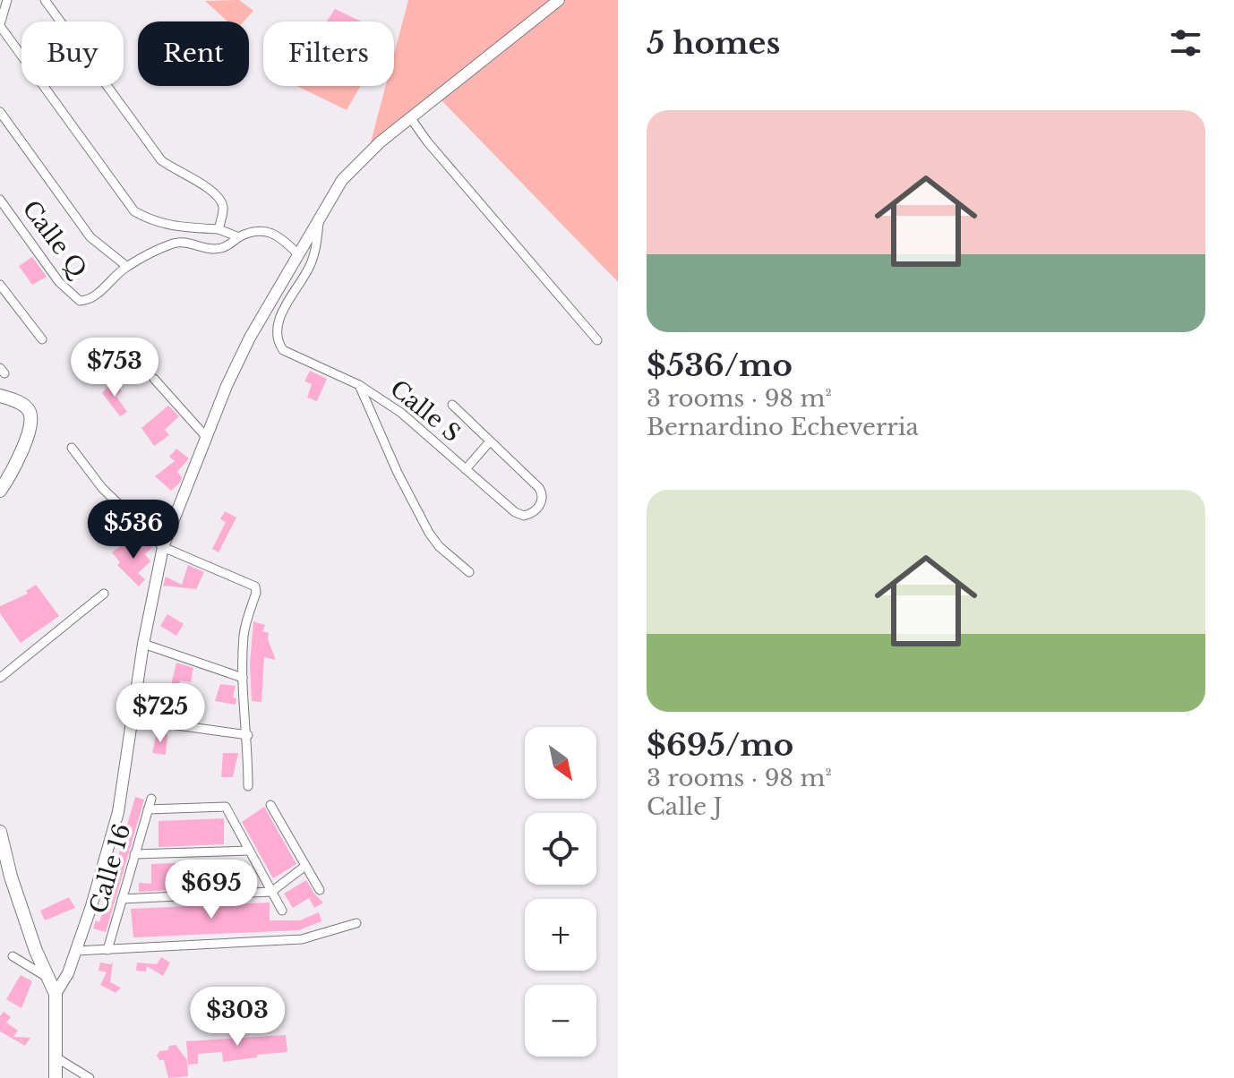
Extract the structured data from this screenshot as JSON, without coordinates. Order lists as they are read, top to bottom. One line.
{"streets":{"street":["Calle Q","Calle S","Calle 16"]},"north":"bottom right","page":{"heading":"5 homes","chip":["Buy","Rent","Filters"],"list":[{"name":"$536/mo","note":"3 rooms · 98 m² · Bernardino Echeverria"},{"name":"$695/mo","note":"3 rooms · 98 m² · Calle J"}],"price":["$753","$536","$725","$695","$303"],"map_buttons":["+","−"]}}
